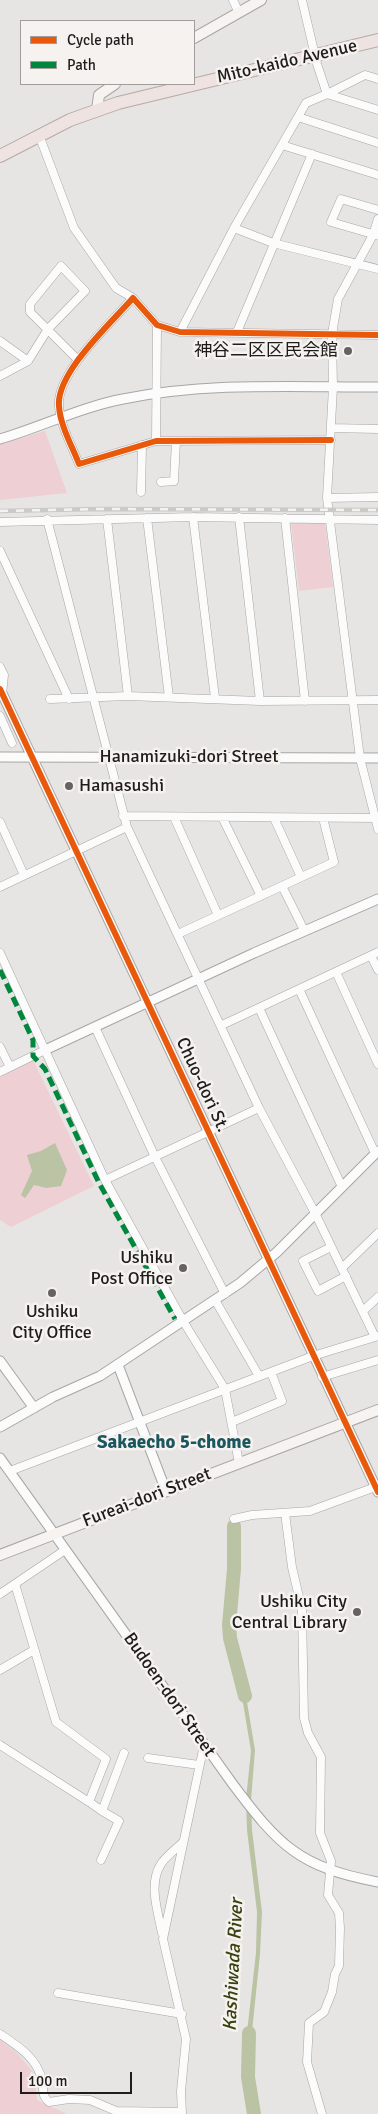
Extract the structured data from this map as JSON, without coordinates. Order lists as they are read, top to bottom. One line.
{"streets":{"highway":["Mito-kaido Avenue"],"main road":["Fureai-dori Street"],"street":["Hanamizuki-dori Street","Chuo-dori St.","Budoen-dori Street"]},"crossings":[["Hanamizuki-dori Street","Chuo-dori St."],["Chuo-dori St.","Fureai-dori Street"],["Fureai-dori Street","Budoen-dori Street"]],"districts":["Sakaecho 5-chome"],"water":["Kashiwada River"],"places":["神谷二区区民会館","Hamasushi","Ushiku Post Office","Ushiku City Office","Ushiku City Central Library"],"legend":["Cycle path","Path"],"scale_bar":"100 m"}
